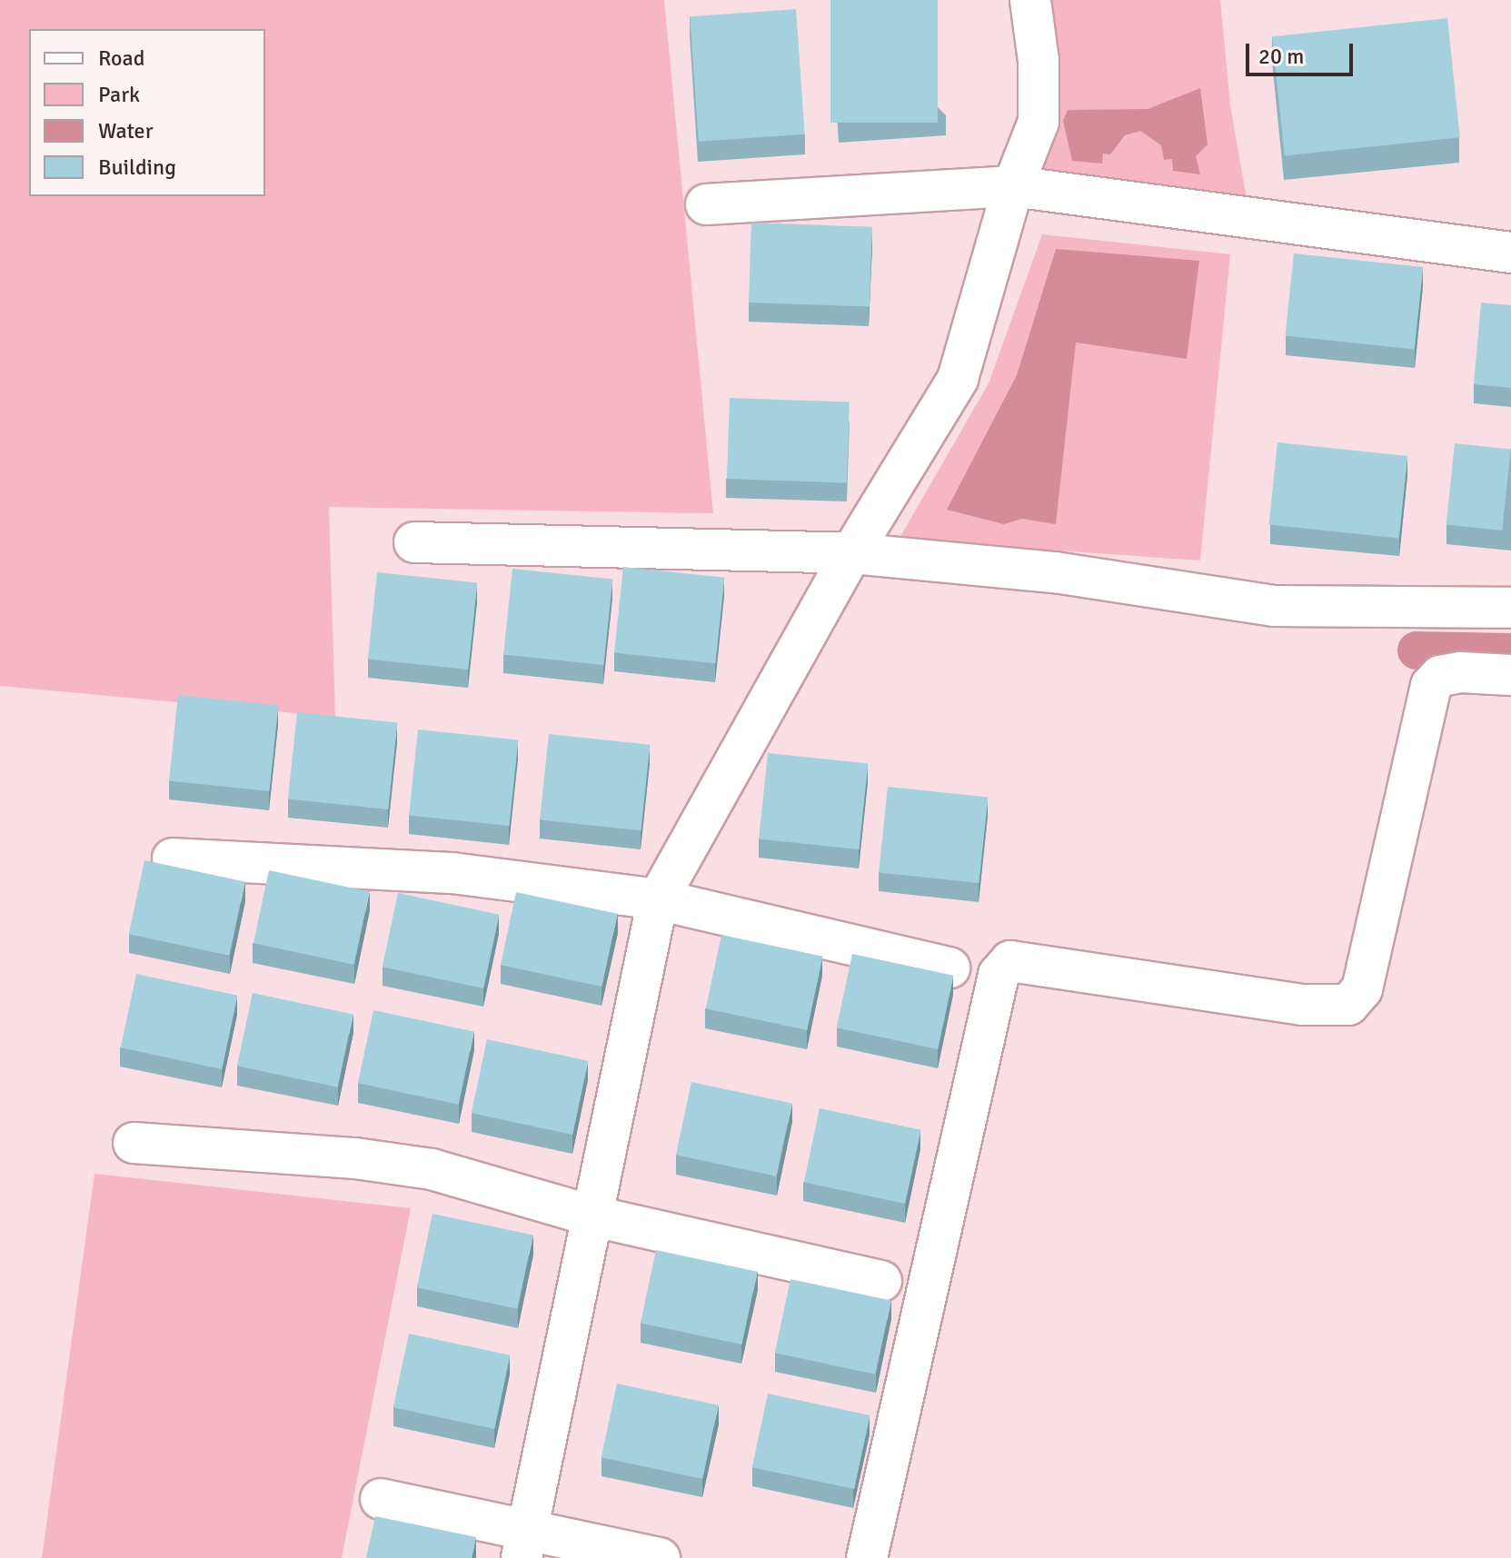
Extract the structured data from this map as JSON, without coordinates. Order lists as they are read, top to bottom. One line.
{"legend":["Road","Park","Water","Building"],"scale_bar":"20 m"}
